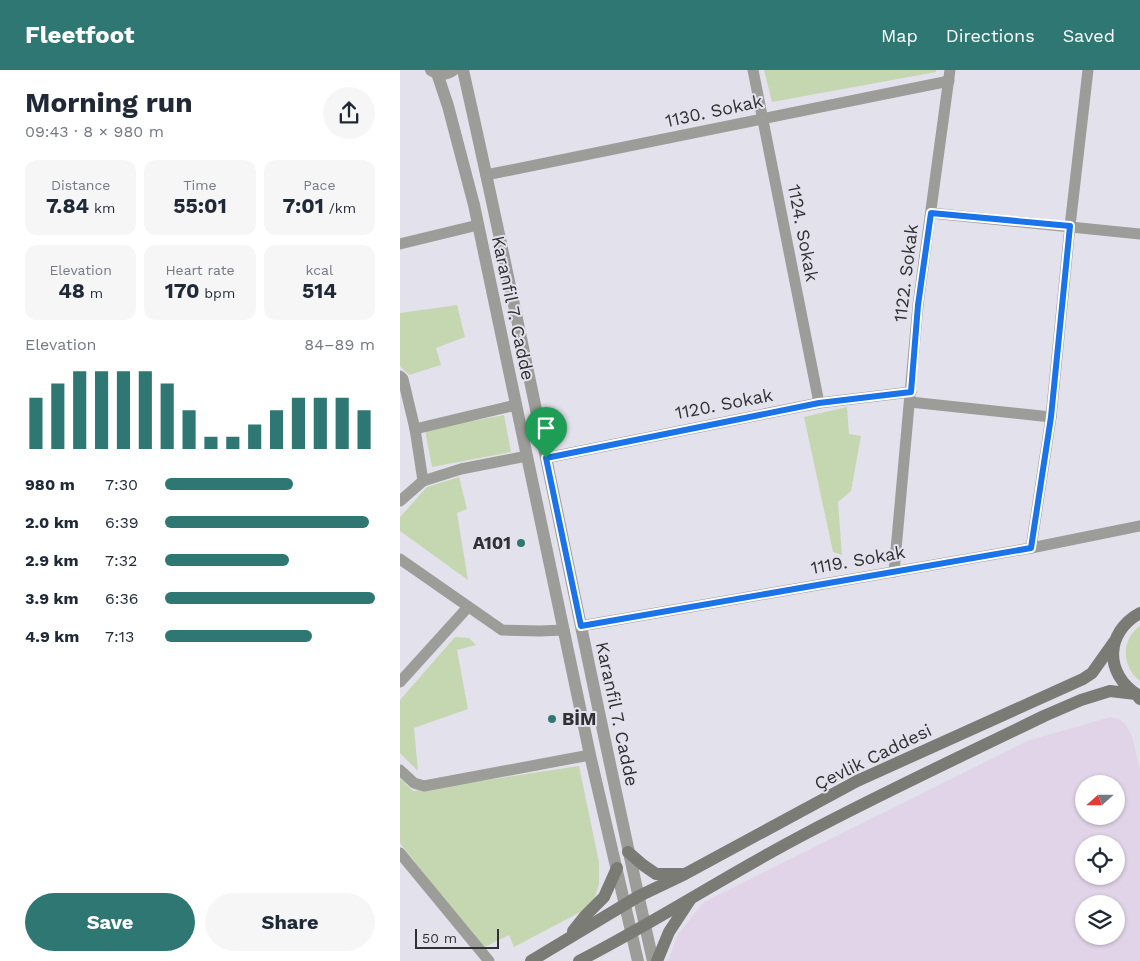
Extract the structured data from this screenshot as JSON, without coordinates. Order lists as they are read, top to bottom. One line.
{"streets":{"main road":["Çevlik Caddesi"],"street":["1130. Sokak","1124. Sokak","1122. Sokak","Karanfil 7. Cadde","1120. Sokak","1119. Sokak"]},"crossings":[["1130. Sokak","1124. Sokak"],["1130. Sokak","1122. Sokak"],["1130. Sokak","Karanfil 7. Cadde"],["1124. Sokak","1120. Sokak"],["1122. Sokak","1120. Sokak"],["1122. Sokak","1119. Sokak"],["Karanfil 7. Cadde","1120. Sokak"],["Karanfil 7. Cadde","1119. Sokak"],["Karanfil 7. Cadde","Çevlik Caddesi"]],"places":["A101","BİM"],"scale_bar":"50 m","north":"left","page":{"header":"Fleetfoot","nav":["Map","Directions","Saved"],"heading":["Morning run","09:43 · 8 × 980 m"],"stats":[["Distance","7.84 km"],["Time","55:01"],["Pace","7:01 /km"],["Elevation","48 m"],["Heart rate","170 bpm"],["kcal","514"]],"chart":["Elevation","84–89 m"],"list":[{"name":"980 m","note":"7:30"},{"name":"2.0 km","note":"6:39"},{"name":"2.9 km","note":"7:32"},{"name":"3.9 km","note":"6:36"},{"name":"4.9 km","note":"7:13"}],"buttons":["Save","Share"],"scale":"50 m"}}
